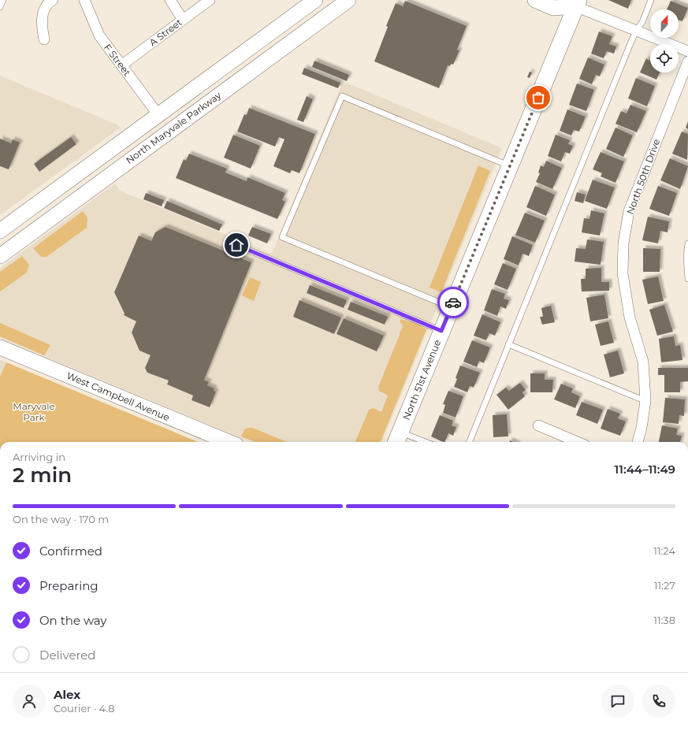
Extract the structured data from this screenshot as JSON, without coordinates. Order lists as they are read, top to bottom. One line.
{"streets":{"main road":["North 51st Avenue"],"street":["A Street","F Street","North Maryvale Parkway","North 50th Drive","West Campbell Avenue"]},"crossings":[["A Street","F Street"],["F Street","North Maryvale Parkway"]],"parks":["Maryvale Park"],"north":"top","page":{"heading":["2 min","Arriving in","11:44–11:49"],"panel":["Alex","Courier · 4.8"],"bar":"On the way · 170 m","list":[["Confirmed","11:24"],["Preparing","11:27"],["On the way","11:38"],"Delivered"]}}
